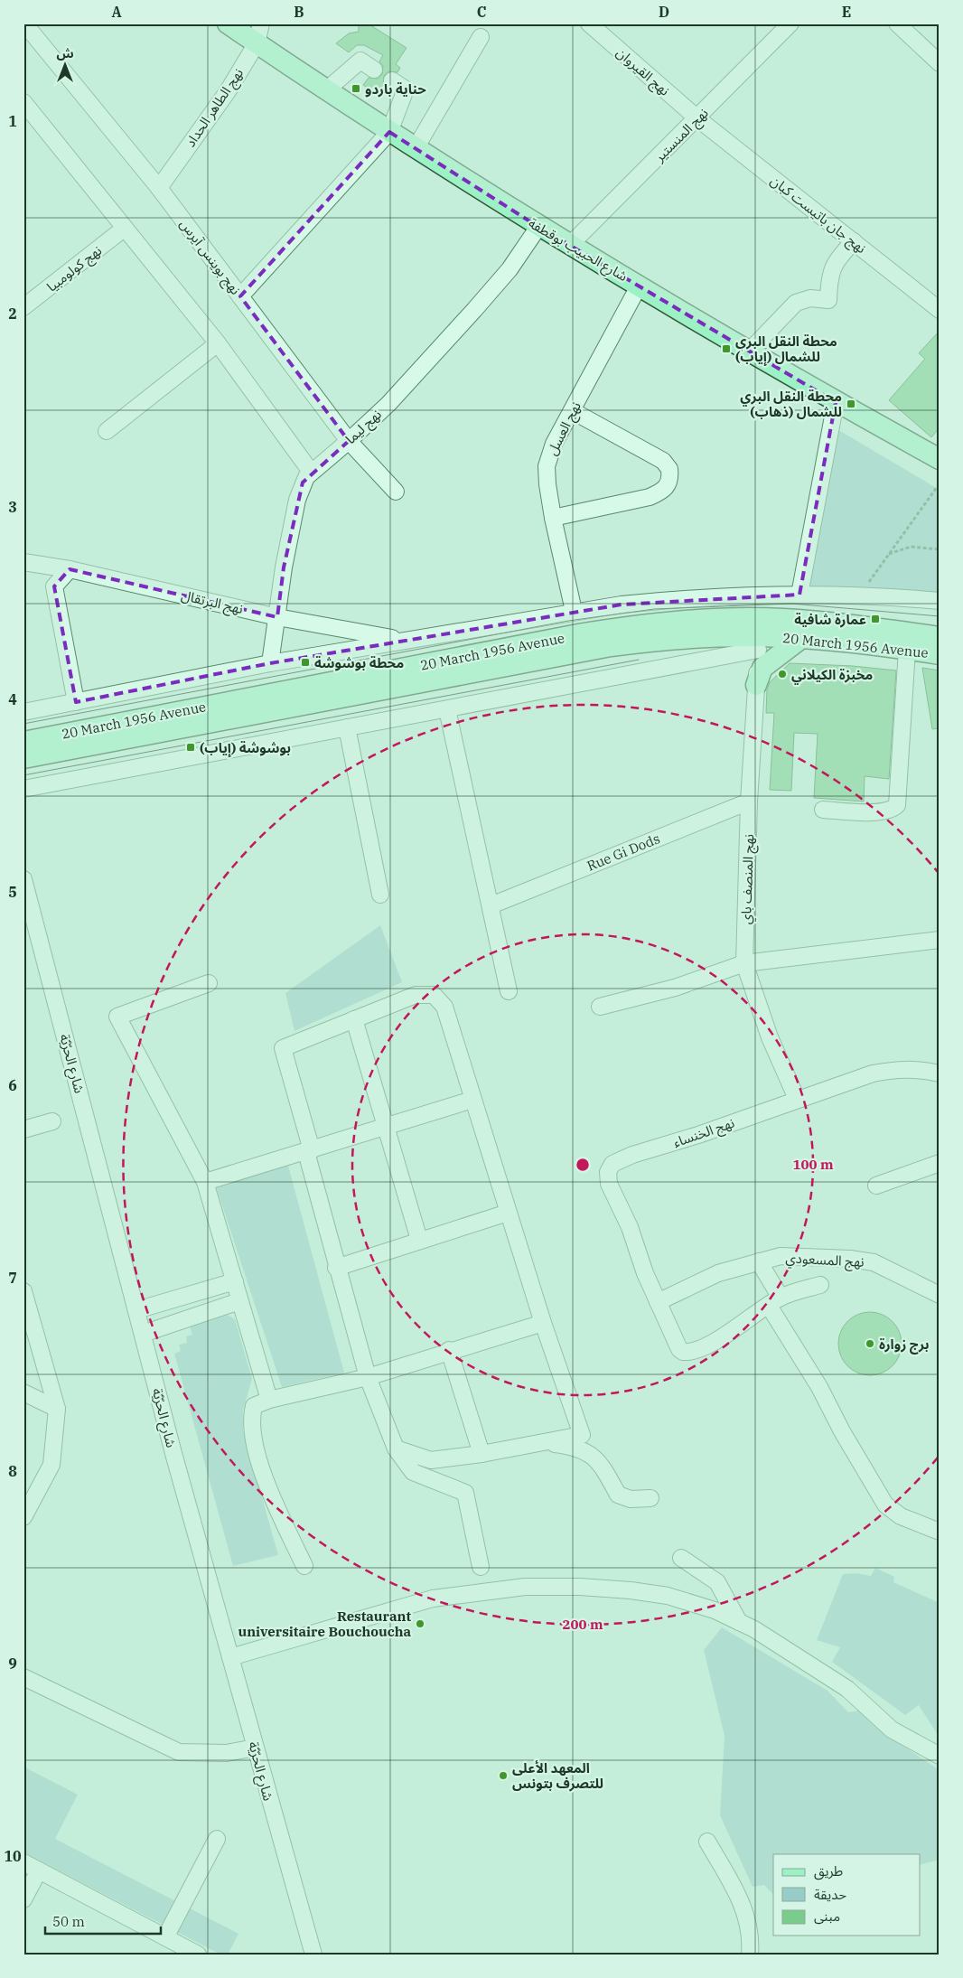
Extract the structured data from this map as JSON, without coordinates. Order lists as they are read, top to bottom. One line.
{"streets":{"main road":["شارع الحبيب بوقطفة","20 March 1956 Avenue"],"street":["نهج القيروان","نهج الطاهر الحداد","نهج المنستير","نهج جان باتيست كبان","نهج بوينس آيرس","نهج كولومبيا","نهج ليما","نهج العسل","نهج البرتقال","Rue Gi Dods","نهج المنصف باي","شارع الحرّيّة","نهج الخنساء","نهج المسعودي"]},"crossings":[["نهج القيروان","نهج المنستير"],["نهج القيروان","نهج جان باتيست كبان"],["نهج الطاهر الحداد","شارع الحبيب بوقطفة"],["نهج الطاهر الحداد","نهج بوينس آيرس"],["نهج المنستير","نهج جان باتيست كبان"],["نهج المنستير","شارع الحبيب بوقطفة"],["شارع الحبيب بوقطفة","نهج ليما"],["شارع الحبيب بوقطفة","نهج العسل"],["نهج بوينس آيرس","نهج ليما"],["نهج ليما","نهج البرتقال"],["نهج ليما","20 March 1956 Avenue"],["نهج العسل","20 March 1956 Avenue"],["نهج البرتقال","20 March 1956 Avenue"],["20 March 1956 Avenue","نهج المنصف باي"],["Rue Gi Dods","نهج المنصف باي"],["نهج المنصف باي","نهج الخنساء"],["نهج الخنساء","نهج المسعودي"]],"places":{"transit":["حناية باردو","محطة النقل البري للشمال (إياب)","محطة النقل البري للشمال (ذهاب)","عمارة شافية","محطة بوشوشة","بوشوشة (إياب)"],"other":["مخبزة الكيلاني","برج زوارة","Restaurant universitaire Bouchoucha","المعهد الأعلى للتصرف بتونس"]},"legend":["طريق","حديقة","مبنى"],"scale_bar":"50 m","north":"top","grid":{"columns":["A","B","C","D","E"],"rows":["1","2","3","4","5","6","7","8","9","10"]},"rings":["100 m","200 m"]}
